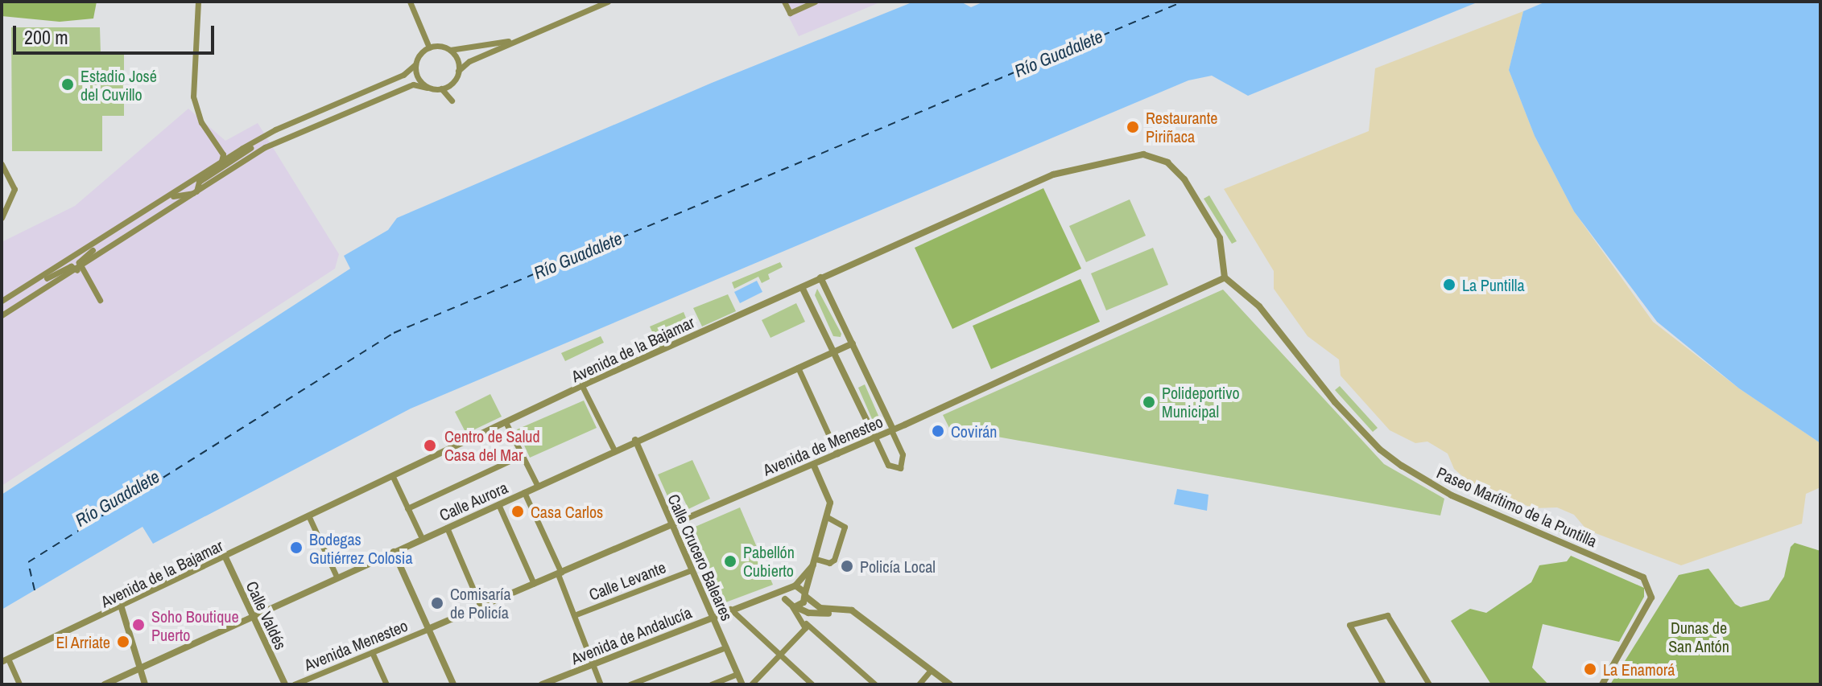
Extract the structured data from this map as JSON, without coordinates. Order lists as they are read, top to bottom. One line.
{"streets":{"street":["Avenida de la Bajamar","Avenida de Menesteo","Calle Aurora","Paseo Marítimo de la Puntilla","Calle Crucero Baleares","Calle Levante","Calle Valdés","Avenida de Andalucía","Avenida Menesteo"]},"crossings":[["Avenida de la Bajamar","Avenida de Menesteo"],["Avenida de la Bajamar","Paseo Marítimo de la Puntilla"],["Avenida de la Bajamar","Calle Valdés"],["Avenida de Menesteo","Paseo Marítimo de la Puntilla"],["Avenida de Menesteo","Calle Crucero Baleares"],["Avenida de Menesteo","Avenida Menesteo"],["Calle Aurora","Calle Crucero Baleares"],["Calle Aurora","Calle Valdés"],["Calle Crucero Baleares","Calle Levante"],["Calle Crucero Baleares","Avenida de Andalucía"]],"water":["Río Guadalete"],"parks":["Dunas de San Antón"],"places":["Estadio José del Cuvillo","Restaurante Piriñaca","La Puntilla","Polideportivo Municipal","Covirán","Centro de Salud Casa del Mar","Casa Carlos","Bodegas Gutiérrez Colosia","Pabellón Cubierto","Policía Local","Comisaría de Policía","Soho Boutique Puerto","El Arriate","La Enamorá"],"scale_bar":"200 m"}
